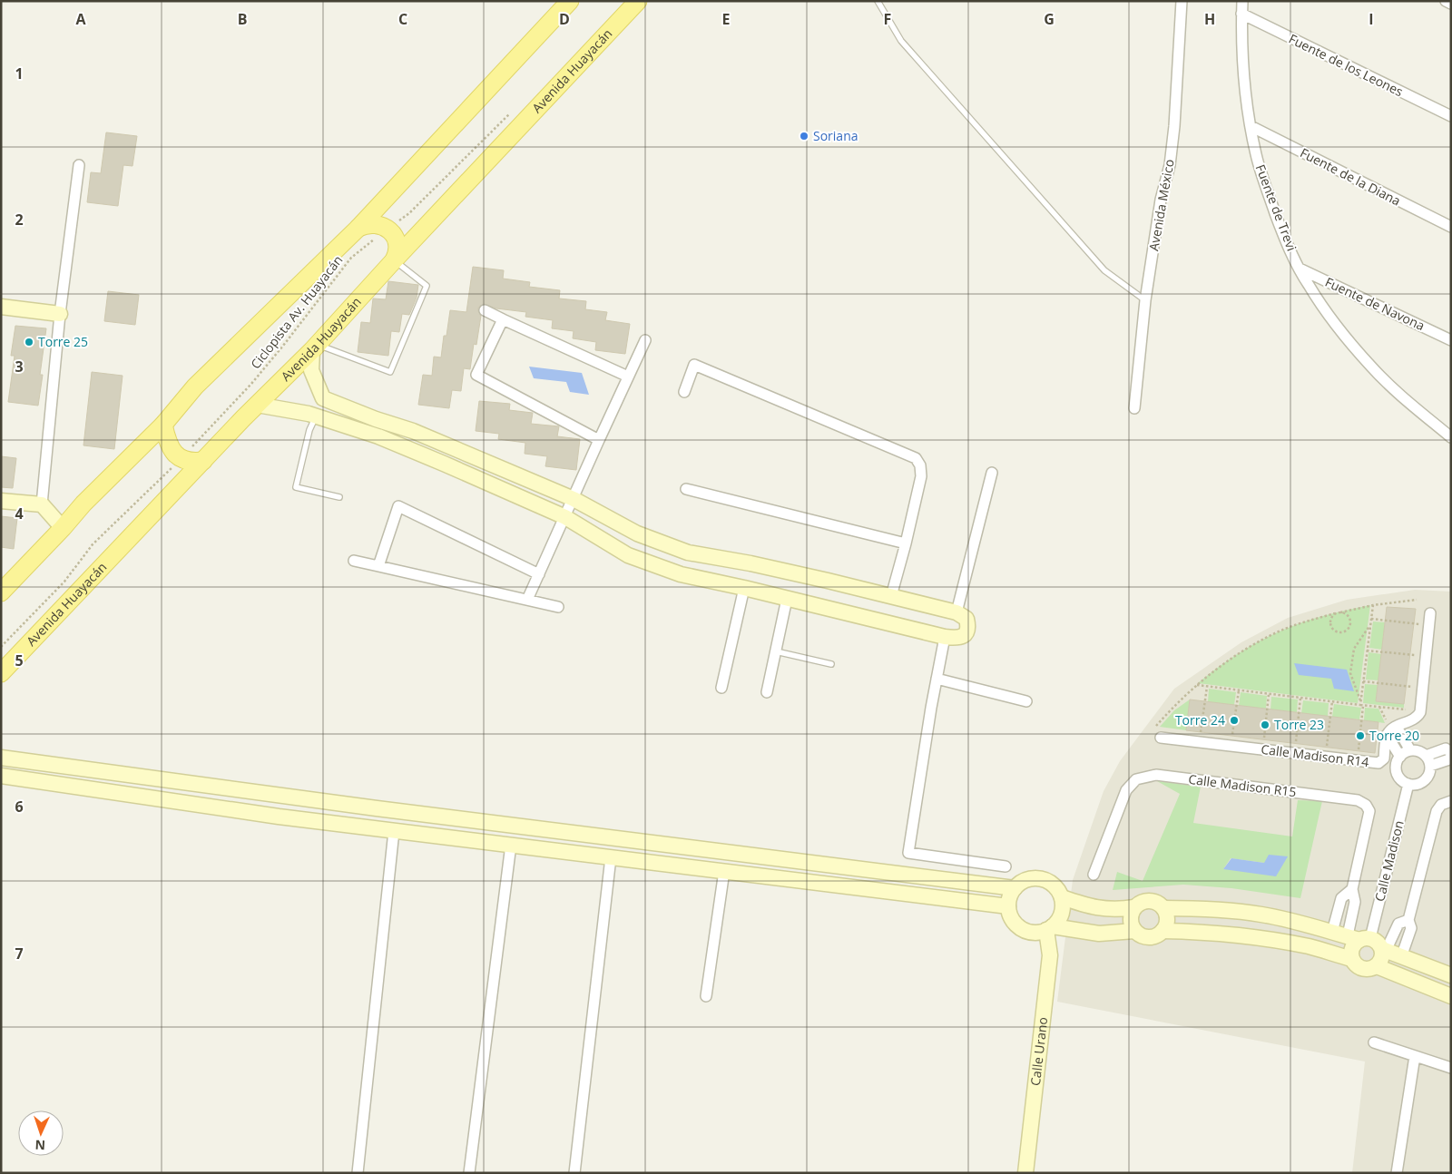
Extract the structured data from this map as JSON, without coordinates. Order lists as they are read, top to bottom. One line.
{"streets":{"main road":["Avenida Huayacán","Calle Urano"],"street":["Fuente de los Leones","Fuente de la Diana","Avenida México","Fuente de Trevi","Fuente de Navona","Calle Madison R14","Calle Madison R15","Calle Madison"],"path":["Ciclopista Av. Huayacán"]},"crossings":[["Fuente de los Leones","Fuente de Trevi"],["Fuente de la Diana","Fuente de Trevi"],["Fuente de Trevi","Fuente de Navona"],["Calle Madison R15","Calle Madison"]],"places":["Soriana","Torre 25","Torre 24","Torre 23","Torre 20"],"north":"bottom","grid":{"columns":["A","B","C","D","E","F","G","H","I"],"rows":["1","2","3","4","5","6","7"]}}
